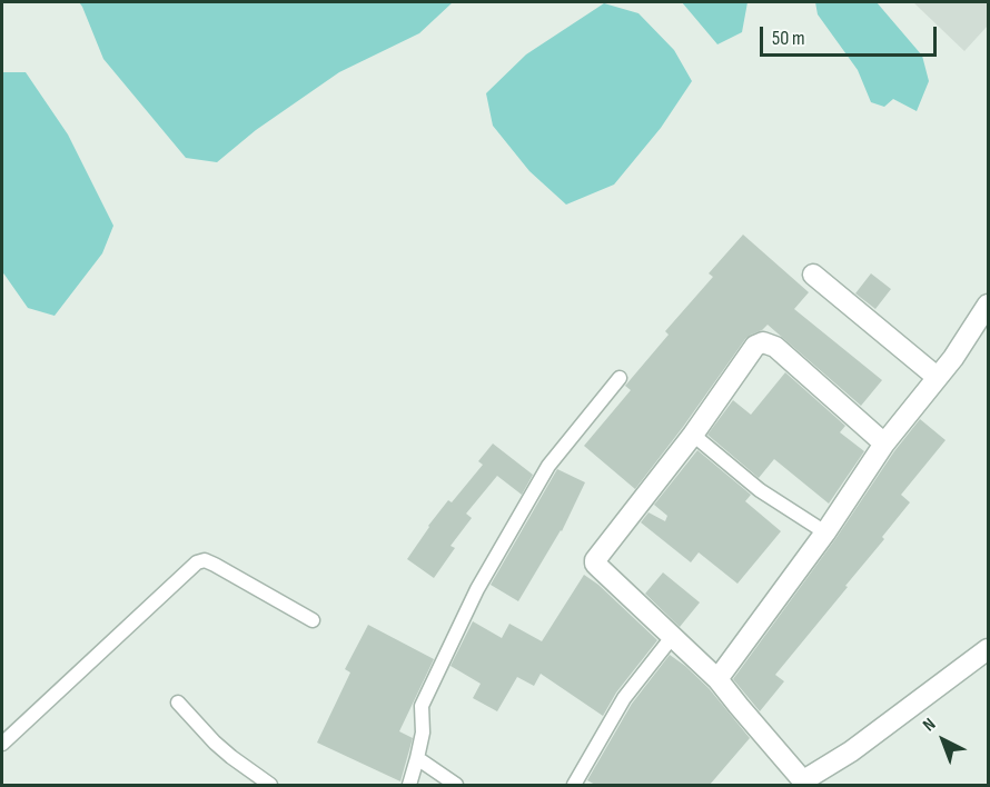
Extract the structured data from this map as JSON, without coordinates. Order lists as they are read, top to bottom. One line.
{"scale_bar":"50 m","north":"top left"}
